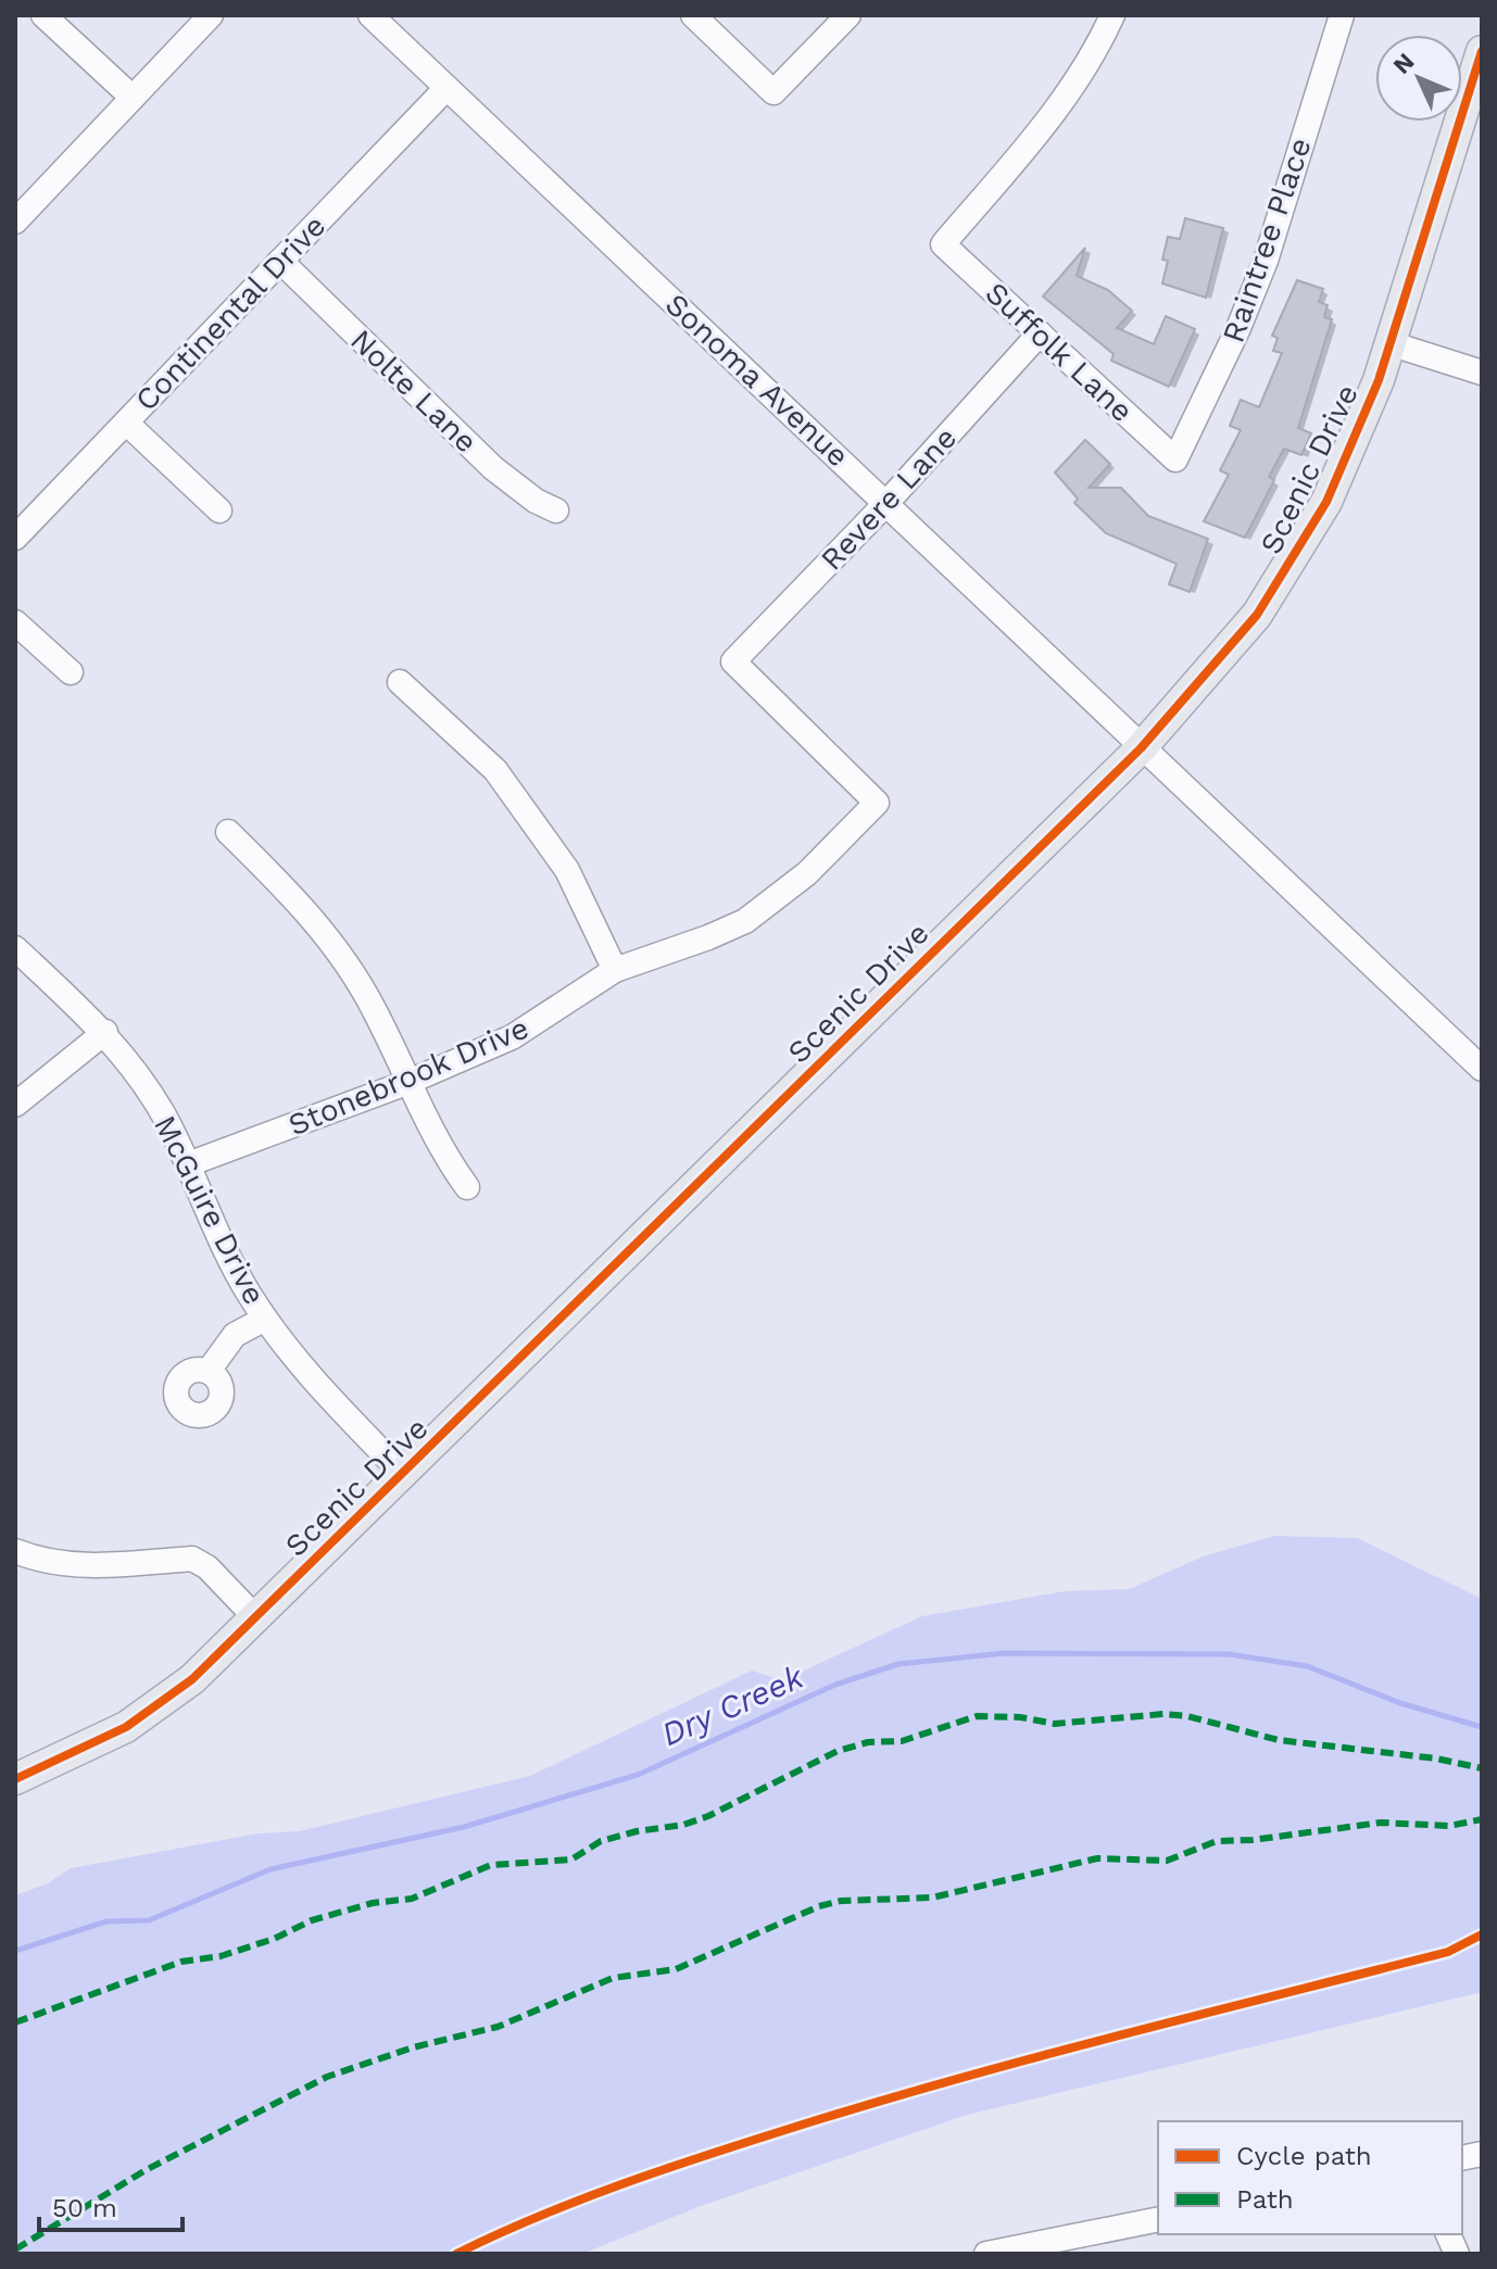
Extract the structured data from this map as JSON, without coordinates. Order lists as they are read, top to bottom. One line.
{"streets":{"main road":["Scenic Drive"],"street":["Raintree Place","Continental Drive","Suffolk Lane","Sonoma Avenue","Nolte Lane","Revere Lane","Stonebrook Drive","McGuire Drive"]},"crossings":[["Raintree Place","Suffolk Lane"],["Continental Drive","Sonoma Avenue"],["Continental Drive","Nolte Lane"],["Suffolk Lane","Revere Lane"],["Sonoma Avenue","Scenic Drive"],["Sonoma Avenue","Revere Lane"],["Scenic Drive","McGuire Drive"],["Revere Lane","Stonebrook Drive"],["Stonebrook Drive","McGuire Drive"]],"water":["Dry Creek"],"legend":["Cycle path","Path"],"scale_bar":"50 m","north":"top left"}
